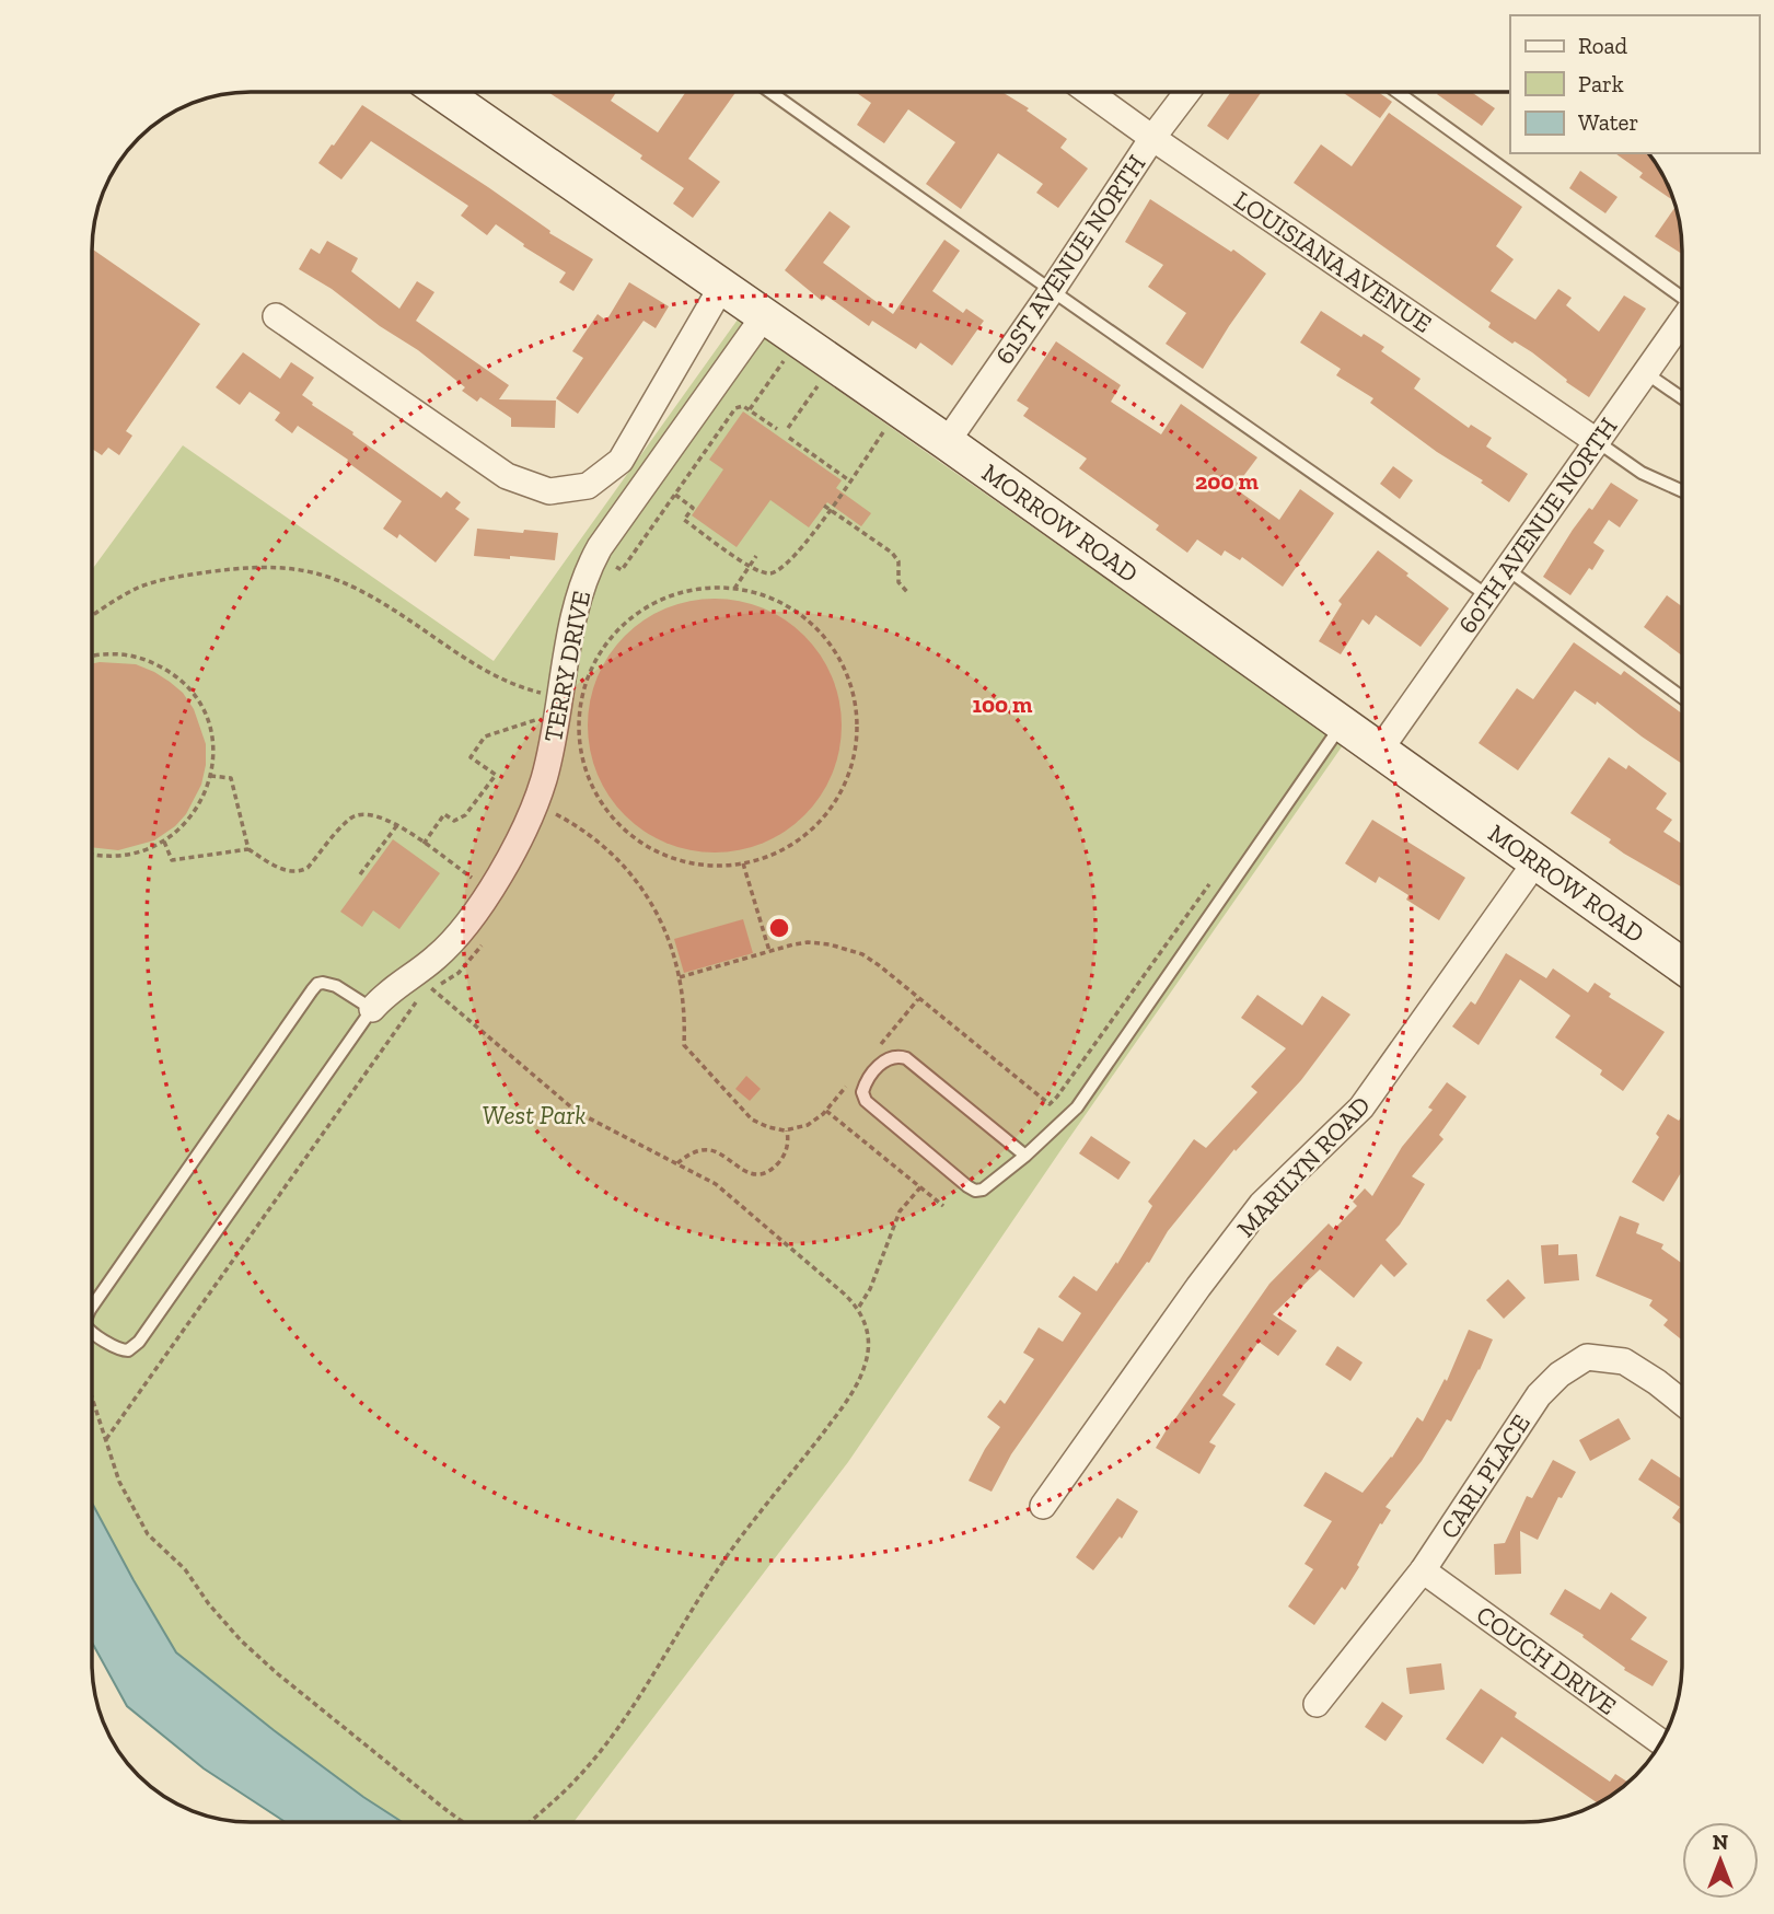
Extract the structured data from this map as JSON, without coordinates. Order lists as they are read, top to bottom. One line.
{"streets":{"street":["61ST AVENUE NORTH","LOUISIANA AVENUE","MORROW ROAD","60TH AVENUE NORTH","TERRY DRIVE","MARILYN ROAD","CARL PLACE","COUCH DRIVE"]},"crossings":[["61ST AVENUE NORTH","LOUISIANA AVENUE"],["61ST AVENUE NORTH","MORROW ROAD"],["LOUISIANA AVENUE","60TH AVENUE NORTH"],["MORROW ROAD","60TH AVENUE NORTH"],["MORROW ROAD","TERRY DRIVE"],["MORROW ROAD","MARILYN ROAD"],["CARL PLACE","COUCH DRIVE"]],"parks":["West Park"],"legend":["Road","Park","Water"],"north":"top","rings":["200 m","100 m"]}
